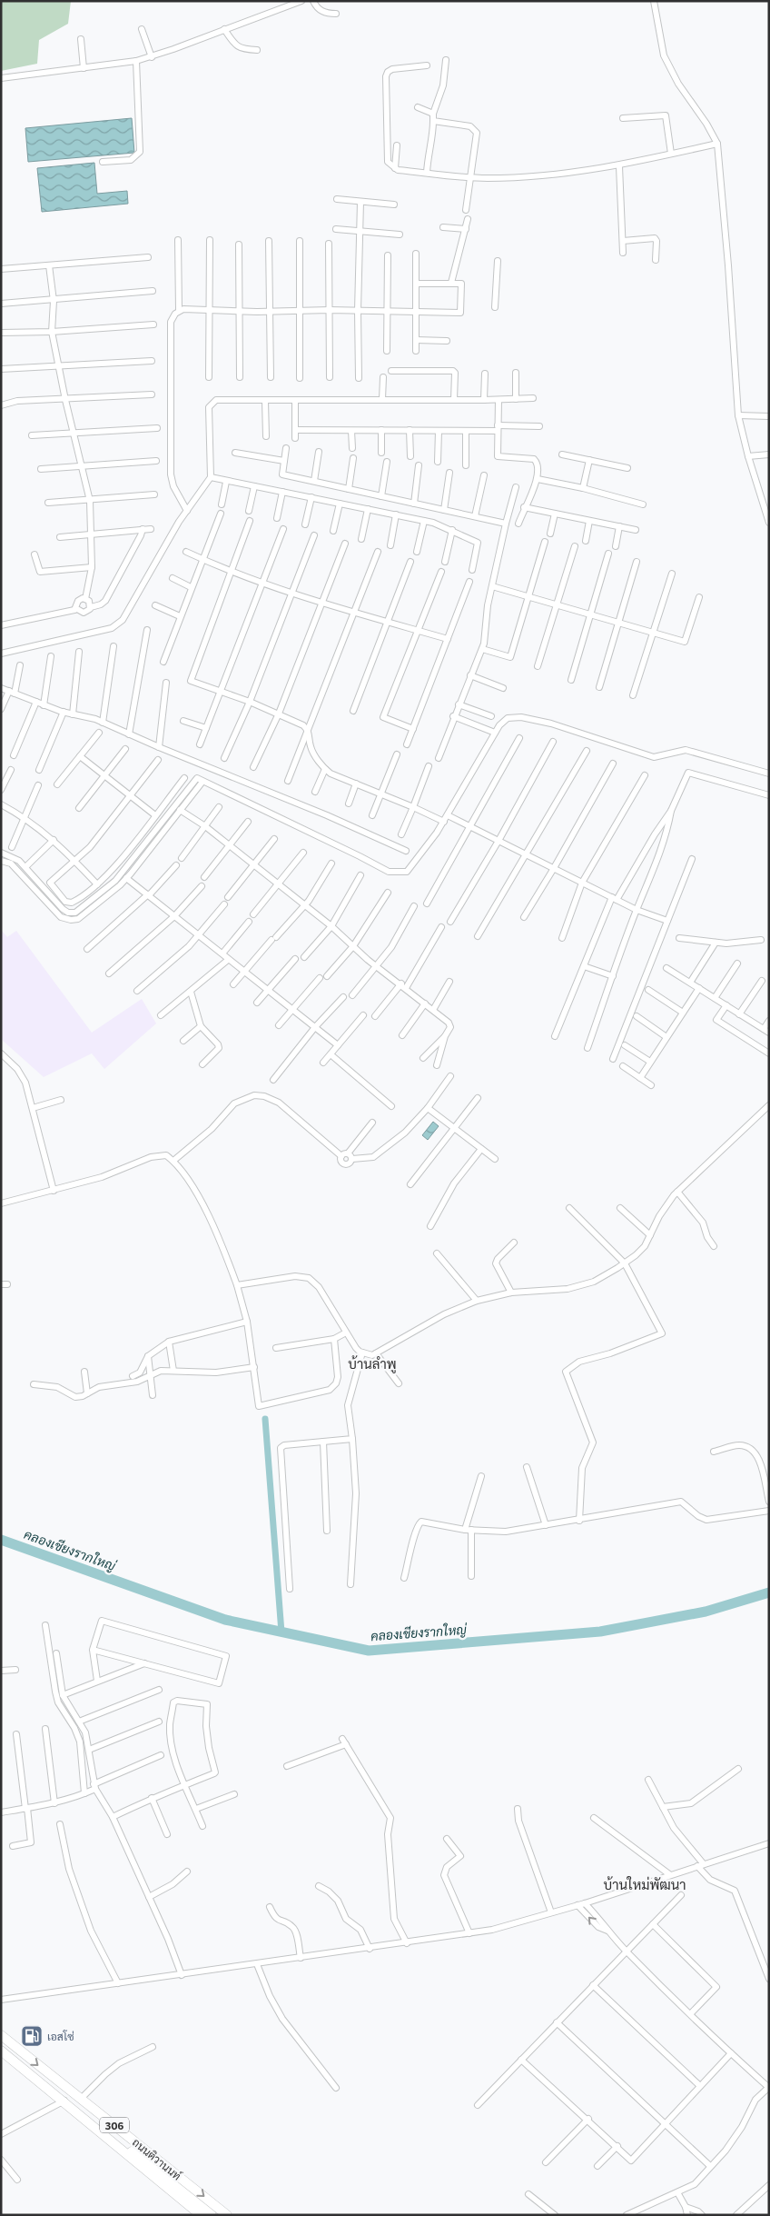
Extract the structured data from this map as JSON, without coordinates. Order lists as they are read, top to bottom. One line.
{"streets":{"main road":["306","ถนนติวานนท์"]},"crossings":[["306","ถนนติวานนท์"]],"districts":["บ้านลำพู","บ้านใหม่พัฒนา"],"water":["คลองเชียงรากใหญ่"],"places":{"fuel station":["เอสโซ่"]}}
